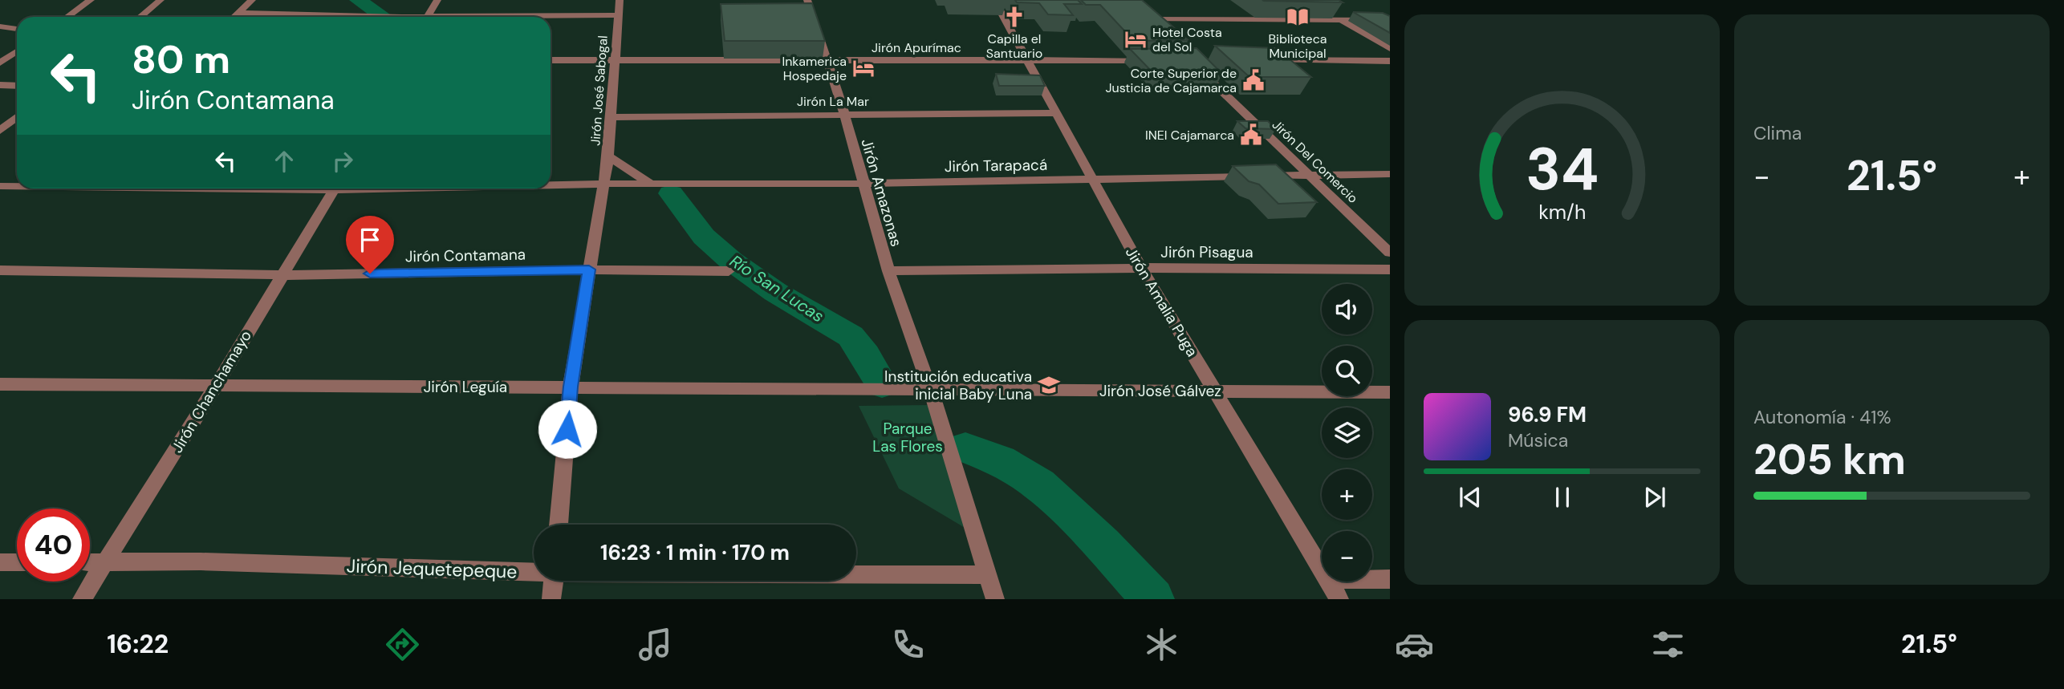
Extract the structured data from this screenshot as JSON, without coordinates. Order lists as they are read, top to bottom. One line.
{"streets":{"street":["Jirón Apurímac","Jirón José Sabogal","Jirón La Mar","Jirón Del Comercio","Jirón Tarapacá","Jirón Amazonas","Jirón Pisagua","Jirón Contamana","Jirón Amalia Puga","Jirón Leguía","Jirón José Gálvez","Jirón Chanchamayo","Jirón Jequetepeque"]},"crossings":[["Jirón Apurímac","Jirón José Sabogal"],["Jirón Apurímac","Jirón Amazonas"],["Jirón Apurímac","Jirón Amalia Puga"],["Jirón José Sabogal","Jirón La Mar"],["Jirón José Sabogal","Jirón Tarapacá"],["Jirón José Sabogal","Jirón Contamana"],["Jirón José Sabogal","Jirón Leguía"],["Jirón La Mar","Jirón Amazonas"],["Jirón La Mar","Jirón Amalia Puga"],["Jirón Del Comercio","Jirón Tarapacá"],["Jirón Tarapacá","Jirón Amazonas"],["Jirón Tarapacá","Jirón Amalia Puga"],["Jirón Amazonas","Jirón Pisagua"],["Jirón Amazonas","Jirón Leguía"],["Jirón Amazonas","Jirón José Gálvez"],["Jirón Amazonas","Jirón Jequetepeque"],["Jirón Pisagua","Jirón Amalia Puga"],["Jirón Contamana","Jirón Chanchamayo"],["Jirón Amalia Puga","Jirón José Gálvez"],["Jirón Leguía","Jirón José Gálvez"],["Jirón Leguía","Jirón Chanchamayo"],["Jirón Chanchamayo","Jirón Jequetepeque"]],"water":["Río San Lucas"],"parks":["Parque Las Flores"],"places":{"church":["Capilla el Santuario"],"library":["Biblioteca Municipal"],"hotel":["Hotel Costa del Sol","Inkamerica Hospedaje"],"public building":["Corte Superior de Justicia de Cajamarca","INEI Cajamarca"],"school or university":["Institución educativa inicial Baby Luna"]},"page":{"tile":["Clima",["Autonomía · 41%","205 km"]],"turn":["80 m","Jirón Contamana"],"heat":["−","21.5°","+"],"map_buttons":["+","−"],"song":["96.9 FM","Música"],"limit":"40","trip":"16:23 · 1 min · 170 m","tabs":["16:22","21.5°"],"gauge":["34","km/h"]}}
